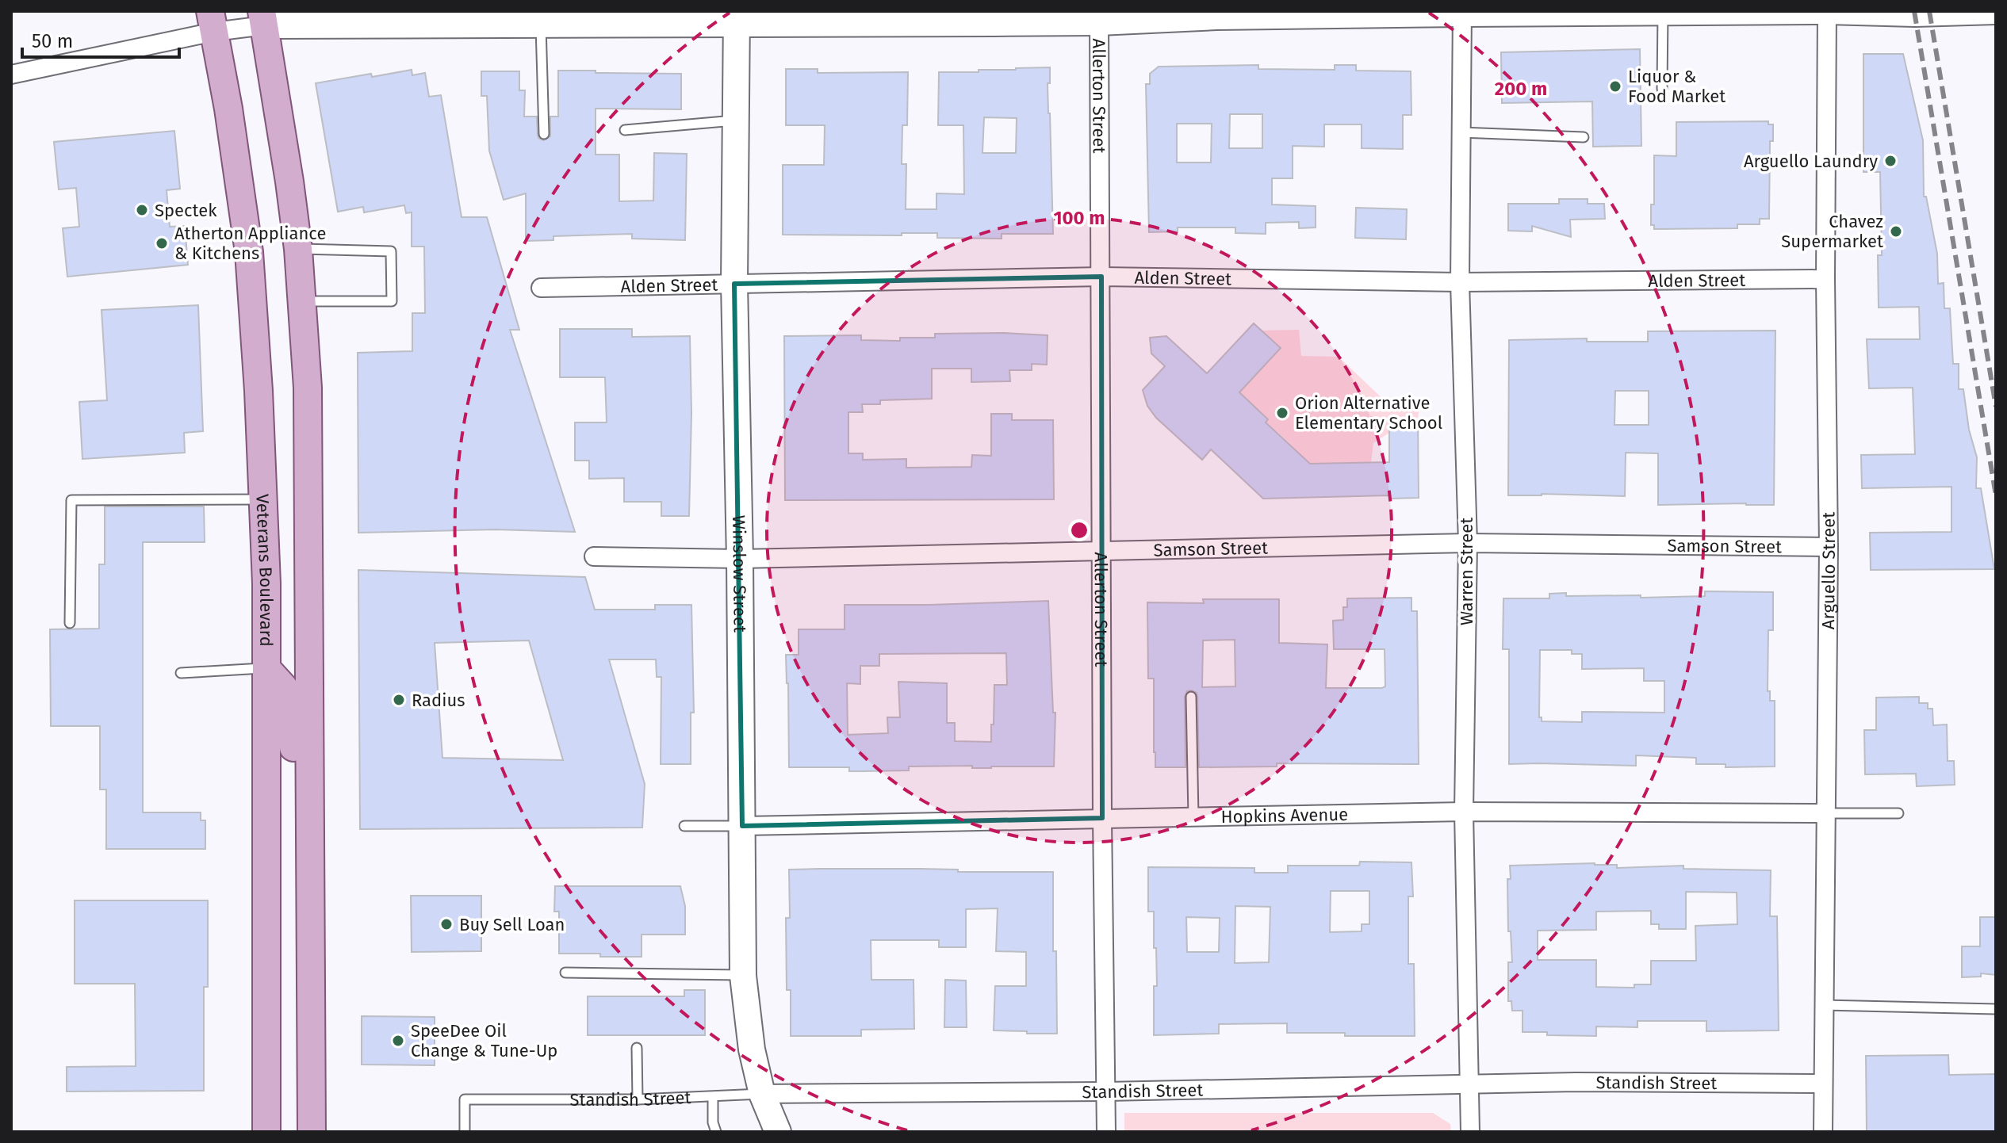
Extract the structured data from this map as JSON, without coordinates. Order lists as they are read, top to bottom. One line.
{"streets":{"main road":["Veterans Boulevard"],"street":["Allerton Street","Alden Street","Samson Street","Warren Street","Arguello Street","Winslow Street","Hopkins Avenue","Standish Street"]},"crossings":[["Allerton Street","Alden Street"],["Allerton Street","Samson Street"],["Allerton Street","Hopkins Avenue"],["Allerton Street","Standish Street"],["Alden Street","Warren Street"],["Alden Street","Arguello Street"],["Alden Street","Winslow Street"],["Samson Street","Warren Street"],["Samson Street","Arguello Street"],["Samson Street","Winslow Street"],["Warren Street","Hopkins Avenue"],["Warren Street","Standish Street"],["Arguello Street","Hopkins Avenue"],["Arguello Street","Standish Street"],["Winslow Street","Hopkins Avenue"],["Winslow Street","Standish Street"]],"places":["Liquor & Food Market","Arguello Laundry","Spectek","Chavez Supermarket","Atherton Appliance & Kitchens","Orion Alternative Elementary School","Radius","Buy Sell Loan","SpeeDee Oil Change & Tune-Up"],"scale_bar":"50 m","rings":["200 m","100 m"]}
